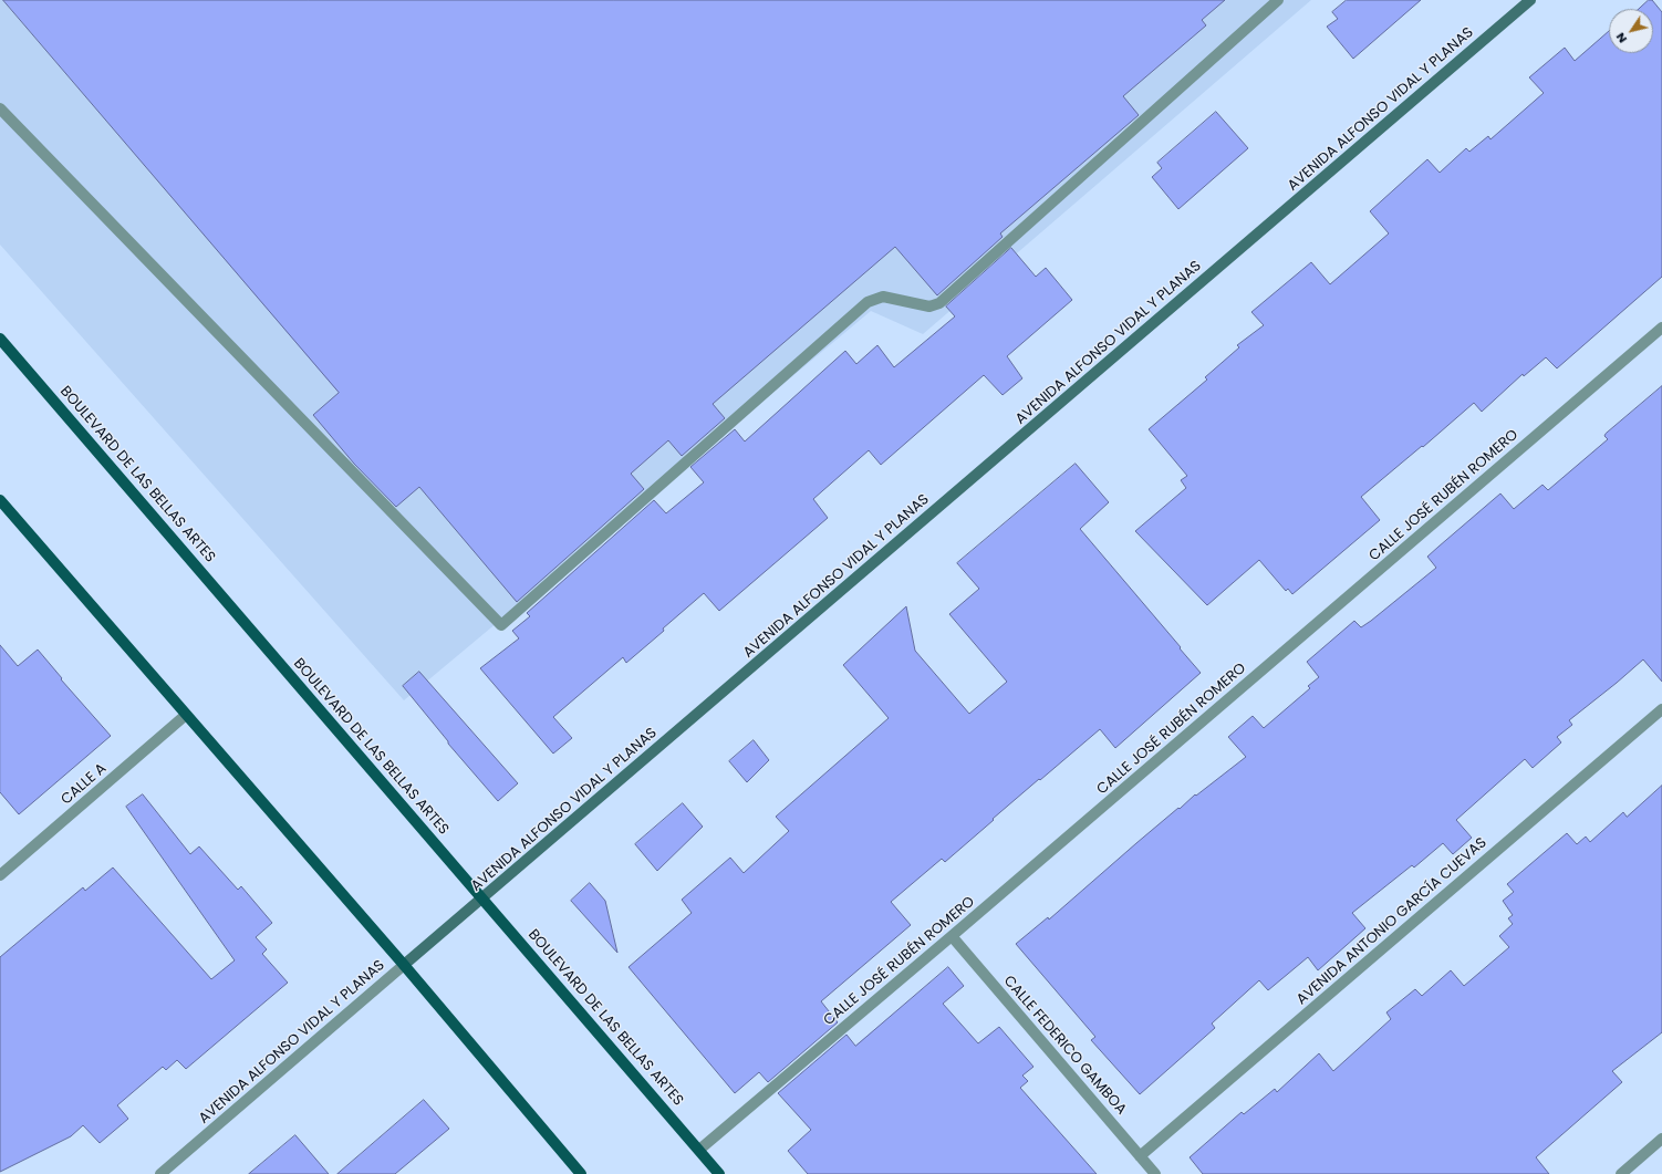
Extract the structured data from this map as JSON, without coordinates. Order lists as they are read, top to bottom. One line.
{"streets":{"main road":["AVENIDA ALFONSO VIDAL Y PLANAS","BOULEVARD DE LAS BELLAS ARTES"],"street":["CALLE JOSÉ RUBÉN ROMERO","CALLE A","AVENIDA ANTONIO GARCÍA CUEVAS","CALLE FEDERICO GAMBOA"]},"crossings":[["AVENIDA ALFONSO VIDAL Y PLANAS","BOULEVARD DE LAS BELLAS ARTES"],["BOULEVARD DE LAS BELLAS ARTES","CALLE JOSÉ RUBÉN ROMERO"],["CALLE JOSÉ RUBÉN ROMERO","CALLE FEDERICO GAMBOA"],["AVENIDA ANTONIO GARCÍA CUEVAS","CALLE FEDERICO GAMBOA"]],"north":"bottom left"}
